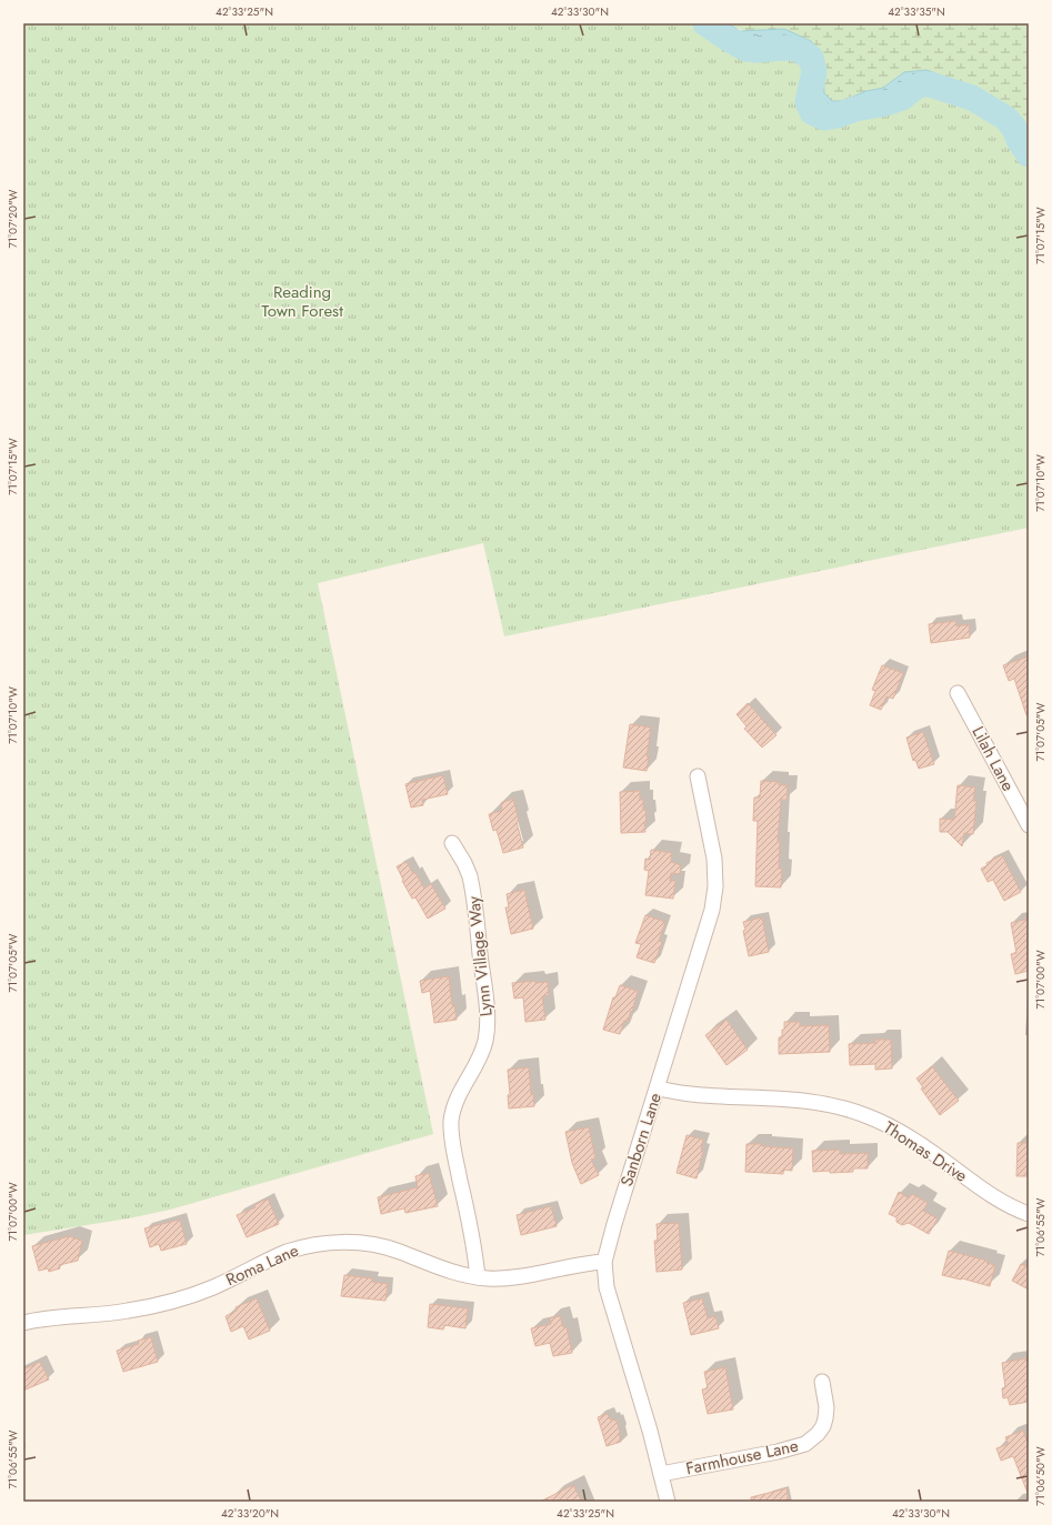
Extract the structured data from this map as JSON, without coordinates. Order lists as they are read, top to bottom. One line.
{"streets":{"street":["Lilah Lane","Lynn Village Way","Sanborn Lane","Thomas Drive","Roma Lane","Farmhouse Lane"]},"crossings":[["Lynn Village Way","Roma Lane"],["Sanborn Lane","Thomas Drive"],["Sanborn Lane","Roma Lane"],["Sanborn Lane","Farmhouse Lane"]],"parks":["Reading Town Forest"],"coordinates":["42°33'25\"N","42°33'30\"N","42°33'35\"N","71°07'20\"W","71°07'15\"W","71°07'10\"W","71°07'05\"W","71°07'00\"W","71°06'55\"W","71°06'50\"W","42°33'20\"N"]}
